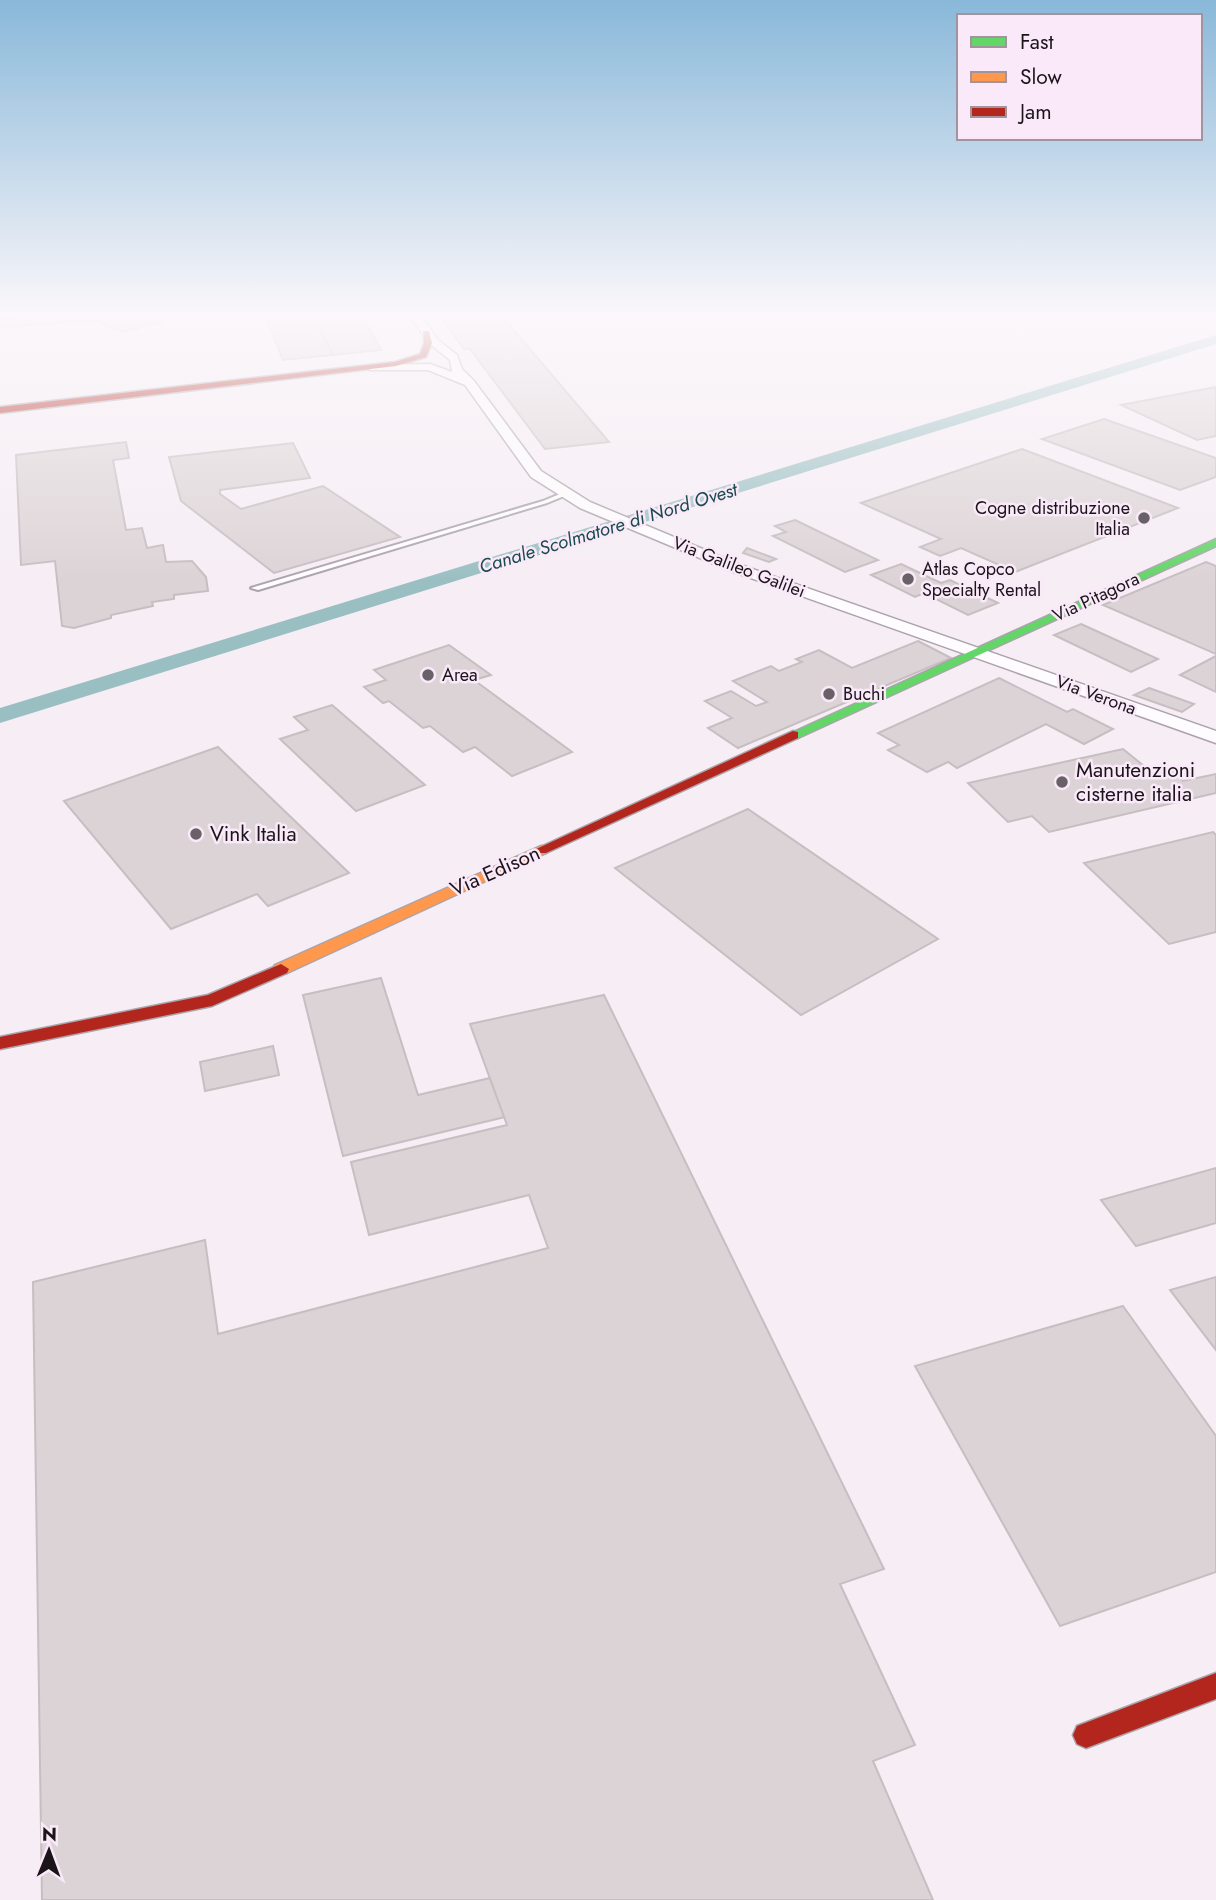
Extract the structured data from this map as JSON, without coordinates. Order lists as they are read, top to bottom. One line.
{"streets":{"street":["Via Galileo Galilei","Via Pitagora","Via Verona","Via Edison"]},"crossings":[["Via Galileo Galilei","Via Pitagora"],["Via Galileo Galilei","Via Verona"],["Via Galileo Galilei","Via Edison"],["Via Pitagora","Via Verona"],["Via Pitagora","Via Edison"],["Via Verona","Via Edison"]],"water":["Canale Scolmatore di Nord Ovest"],"places":["Cogne distribuzione Italia","Atlas Copco Specialty Rental","Area","Buchi","Manutenzioni cisterne italia","Vink Italia"],"legend":["Fast","Slow","Jam"],"north":"top"}
